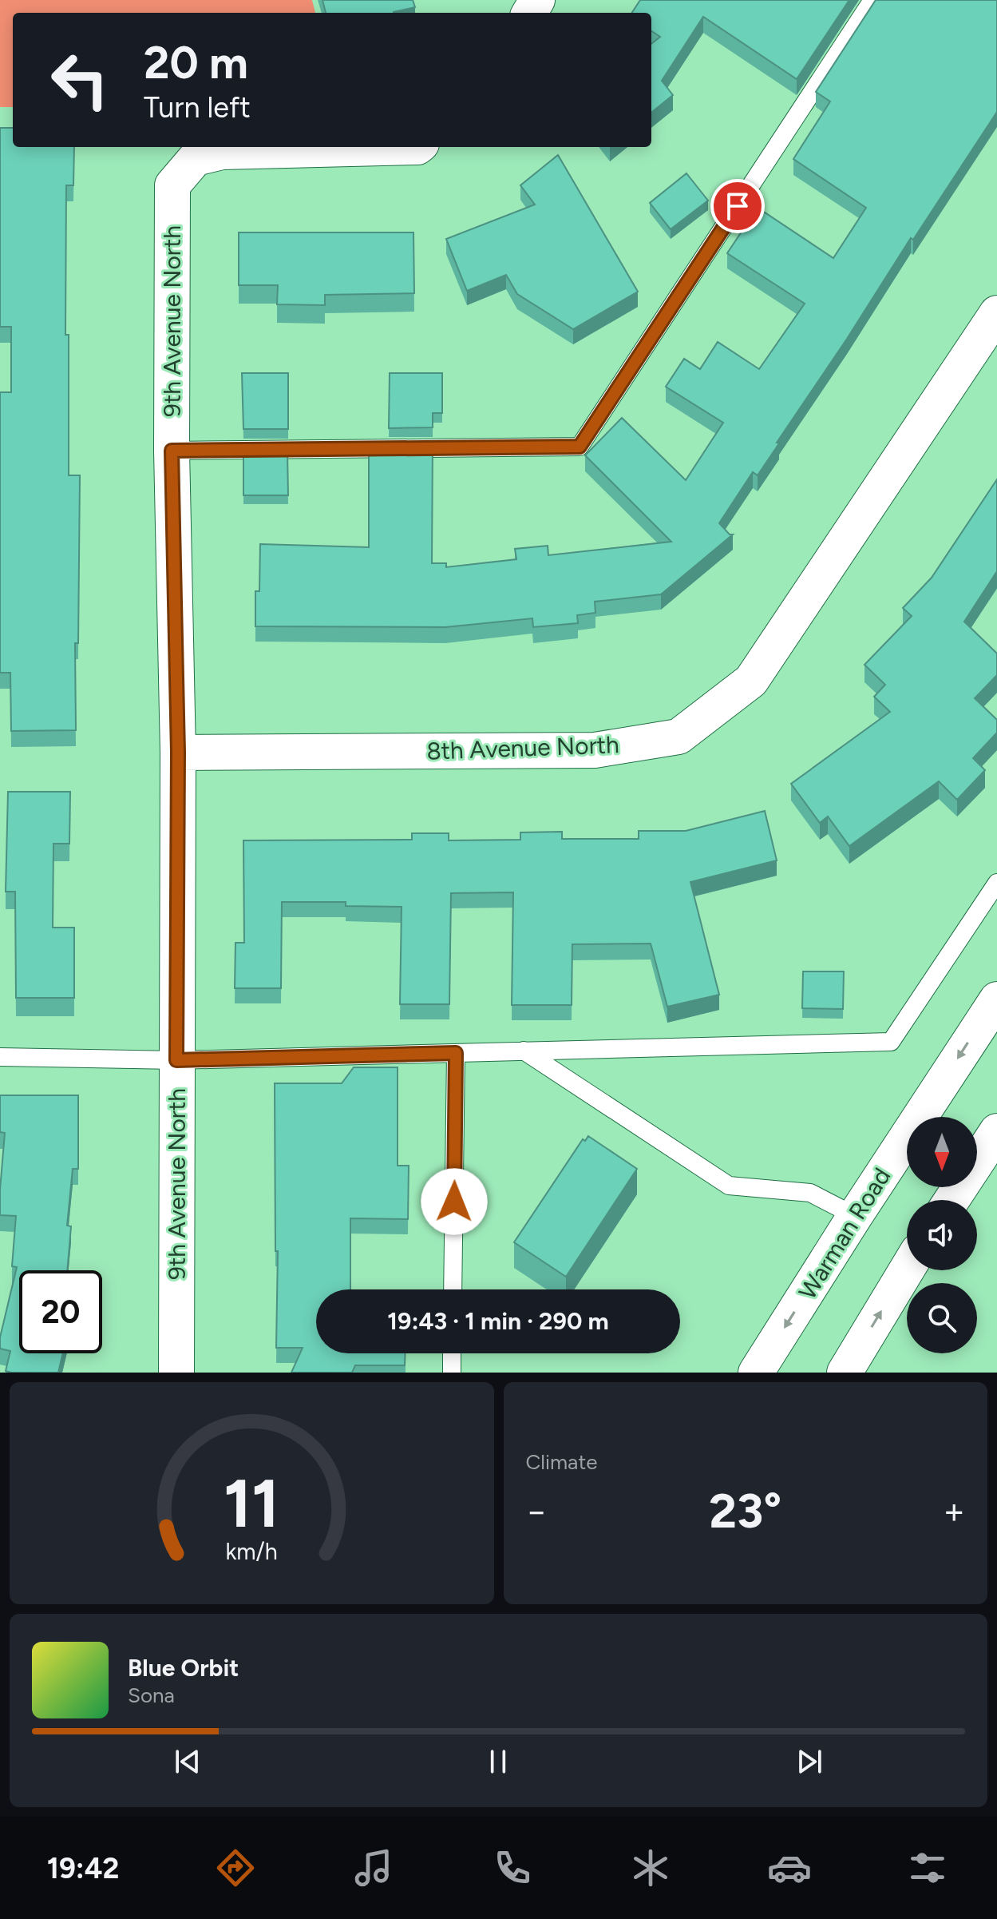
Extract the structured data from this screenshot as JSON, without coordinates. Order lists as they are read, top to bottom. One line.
{"streets":{"street":["9th Avenue North","8th Avenue North","Warman Road"]},"crossings":[["9th Avenue North","8th Avenue North"]],"north":"bottom","page":{"turn":["20 m","Turn left"],"limit":"20","trip":"19:43 · 1 min · 290 m","tile":"Climate","heat":["−","23°","+"],"song":["Blue Orbit","Sona"],"tabs":"19:42","gauge":["11","km/h"]}}
